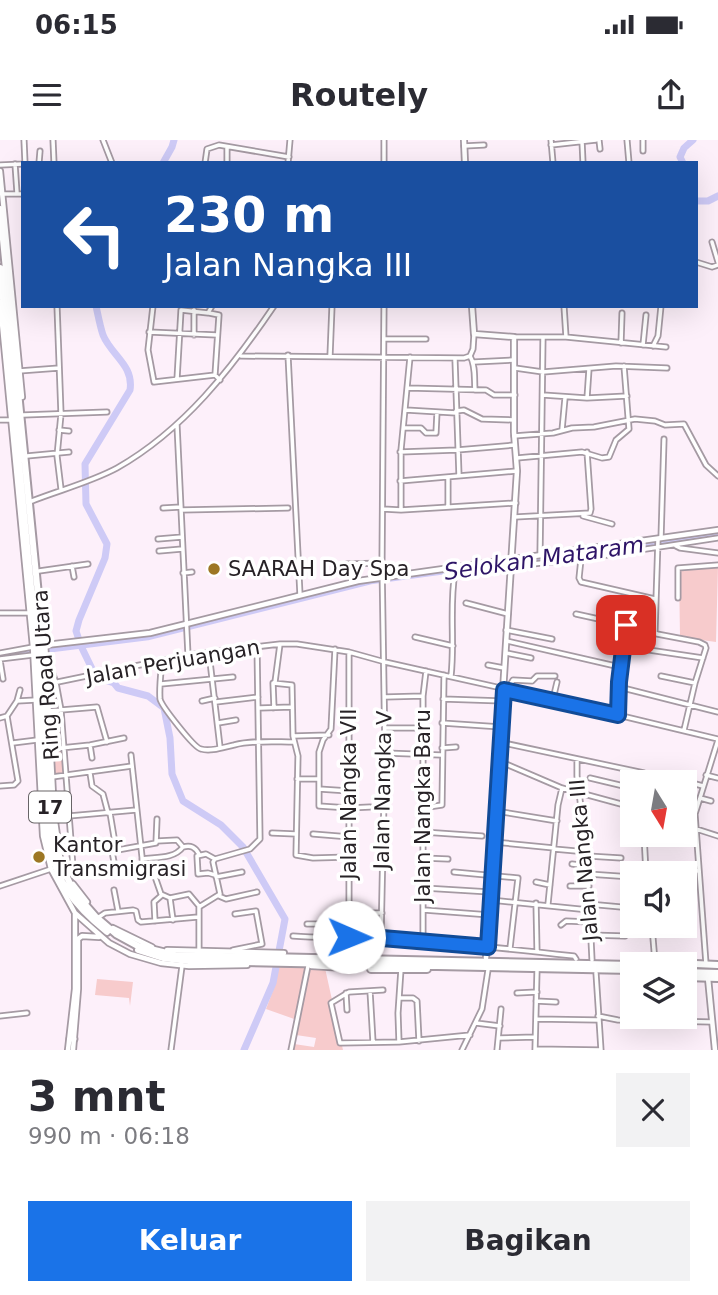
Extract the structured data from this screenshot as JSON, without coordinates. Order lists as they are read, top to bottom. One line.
{"streets":{"highway":["17"],"street":["Jalan Perjuangan","Ring Road Utara","Jalan Nangka V","Jalan Nangka VII","Jalan Nangka Baru","Jalan Nangka III"]},"crossings":[["Jalan Perjuangan","Ring Road Utara"],["Jalan Perjuangan","Jalan Nangka V"],["Jalan Perjuangan","Jalan Nangka VII"],["Jalan Perjuangan","Jalan Nangka Baru"],["Ring Road Utara","17"]],"water":["Selokan Mataram"],"places":["SAARAH Day Spa","Kantor Transmigrasi"],"north":"bottom","page":{"status":"06:15","header":"Routely","turn":["230 m","Jalan Nangka III"],"heading":["3 mnt","990 m · 06:18"],"buttons":["Keluar","Bagikan"]}}
